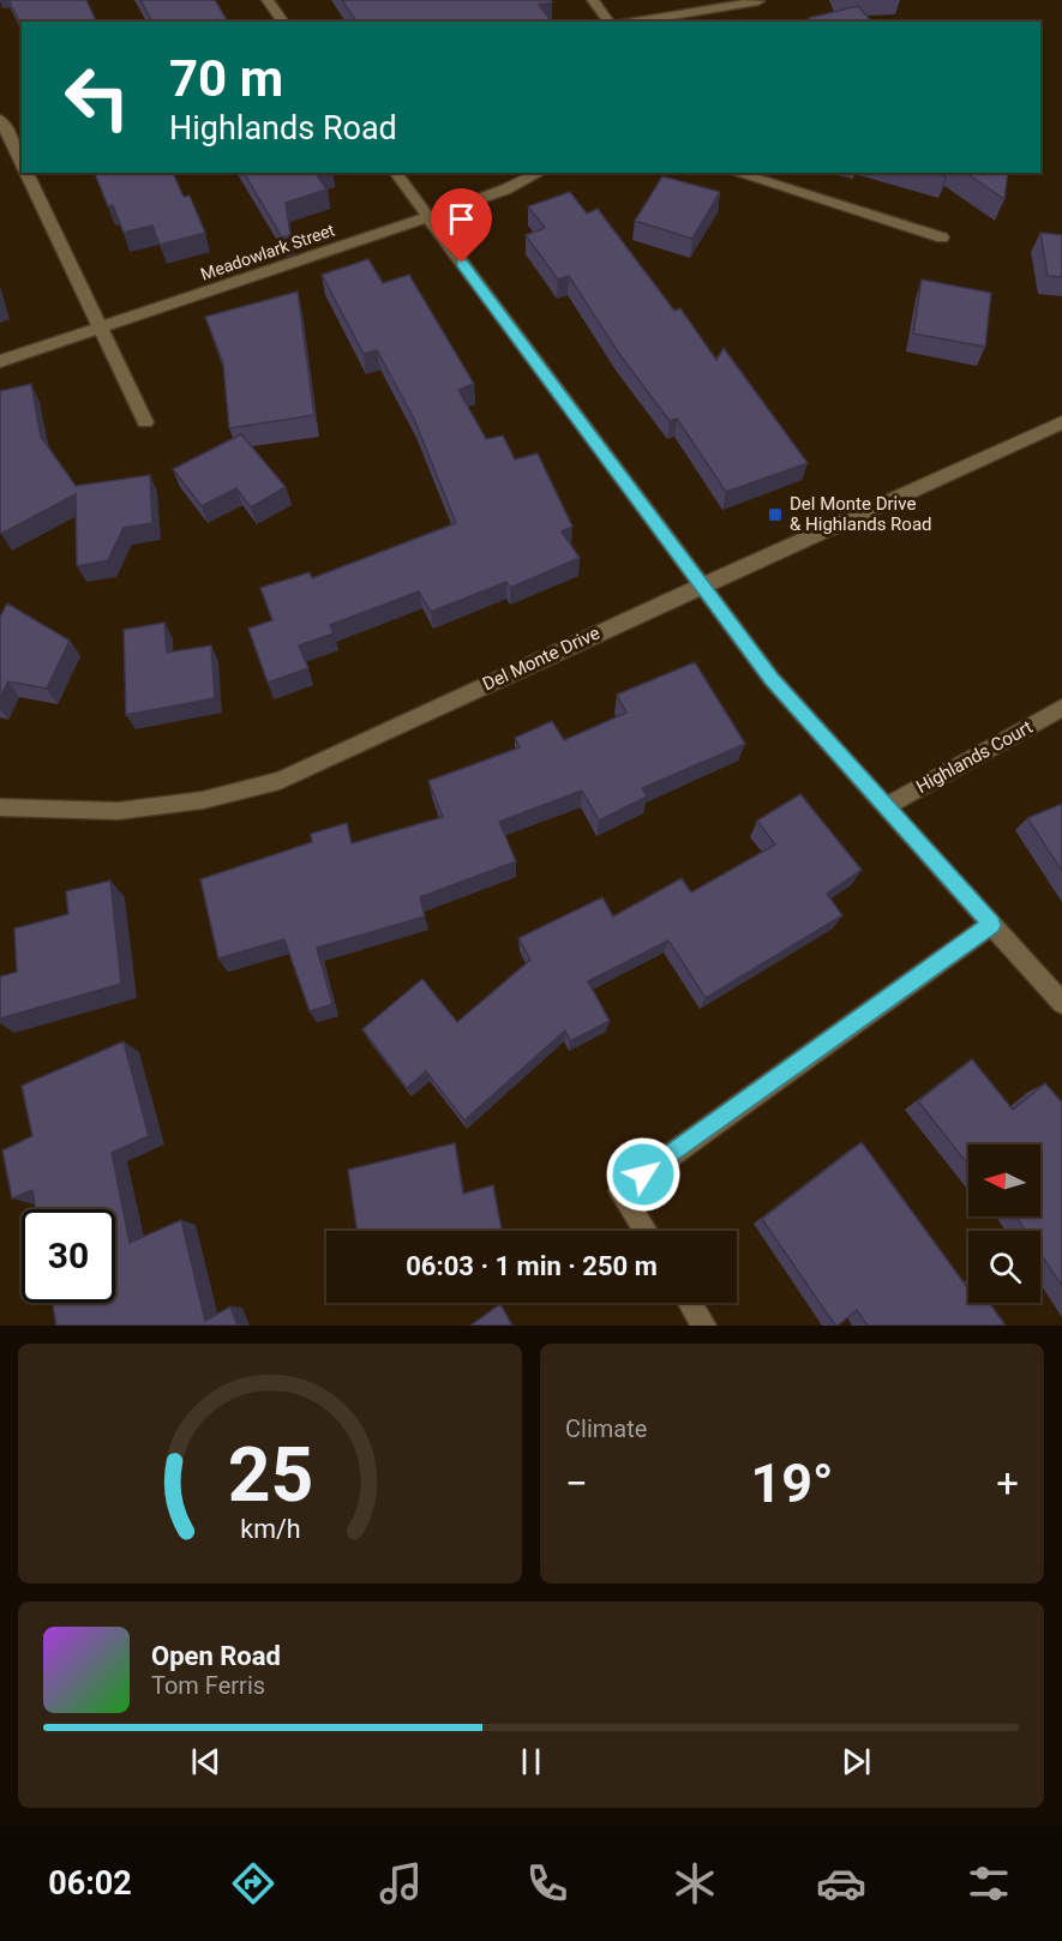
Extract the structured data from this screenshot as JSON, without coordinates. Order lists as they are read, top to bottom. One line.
{"streets":{"street":["Meadowlark Street","Del Monte Drive","Highlands Court"]},"places":{"transit":["Del Monte Drive & Highlands Road"]},"north":"left","page":{"turn":["70 m","Highlands Road"],"limit":"30","trip":"06:03 · 1 min · 250 m","tile":"Climate","heat":["−","19°","+"],"song":["Open Road","Tom Ferris"],"tabs":"06:02","gauge":["25","km/h"]}}
